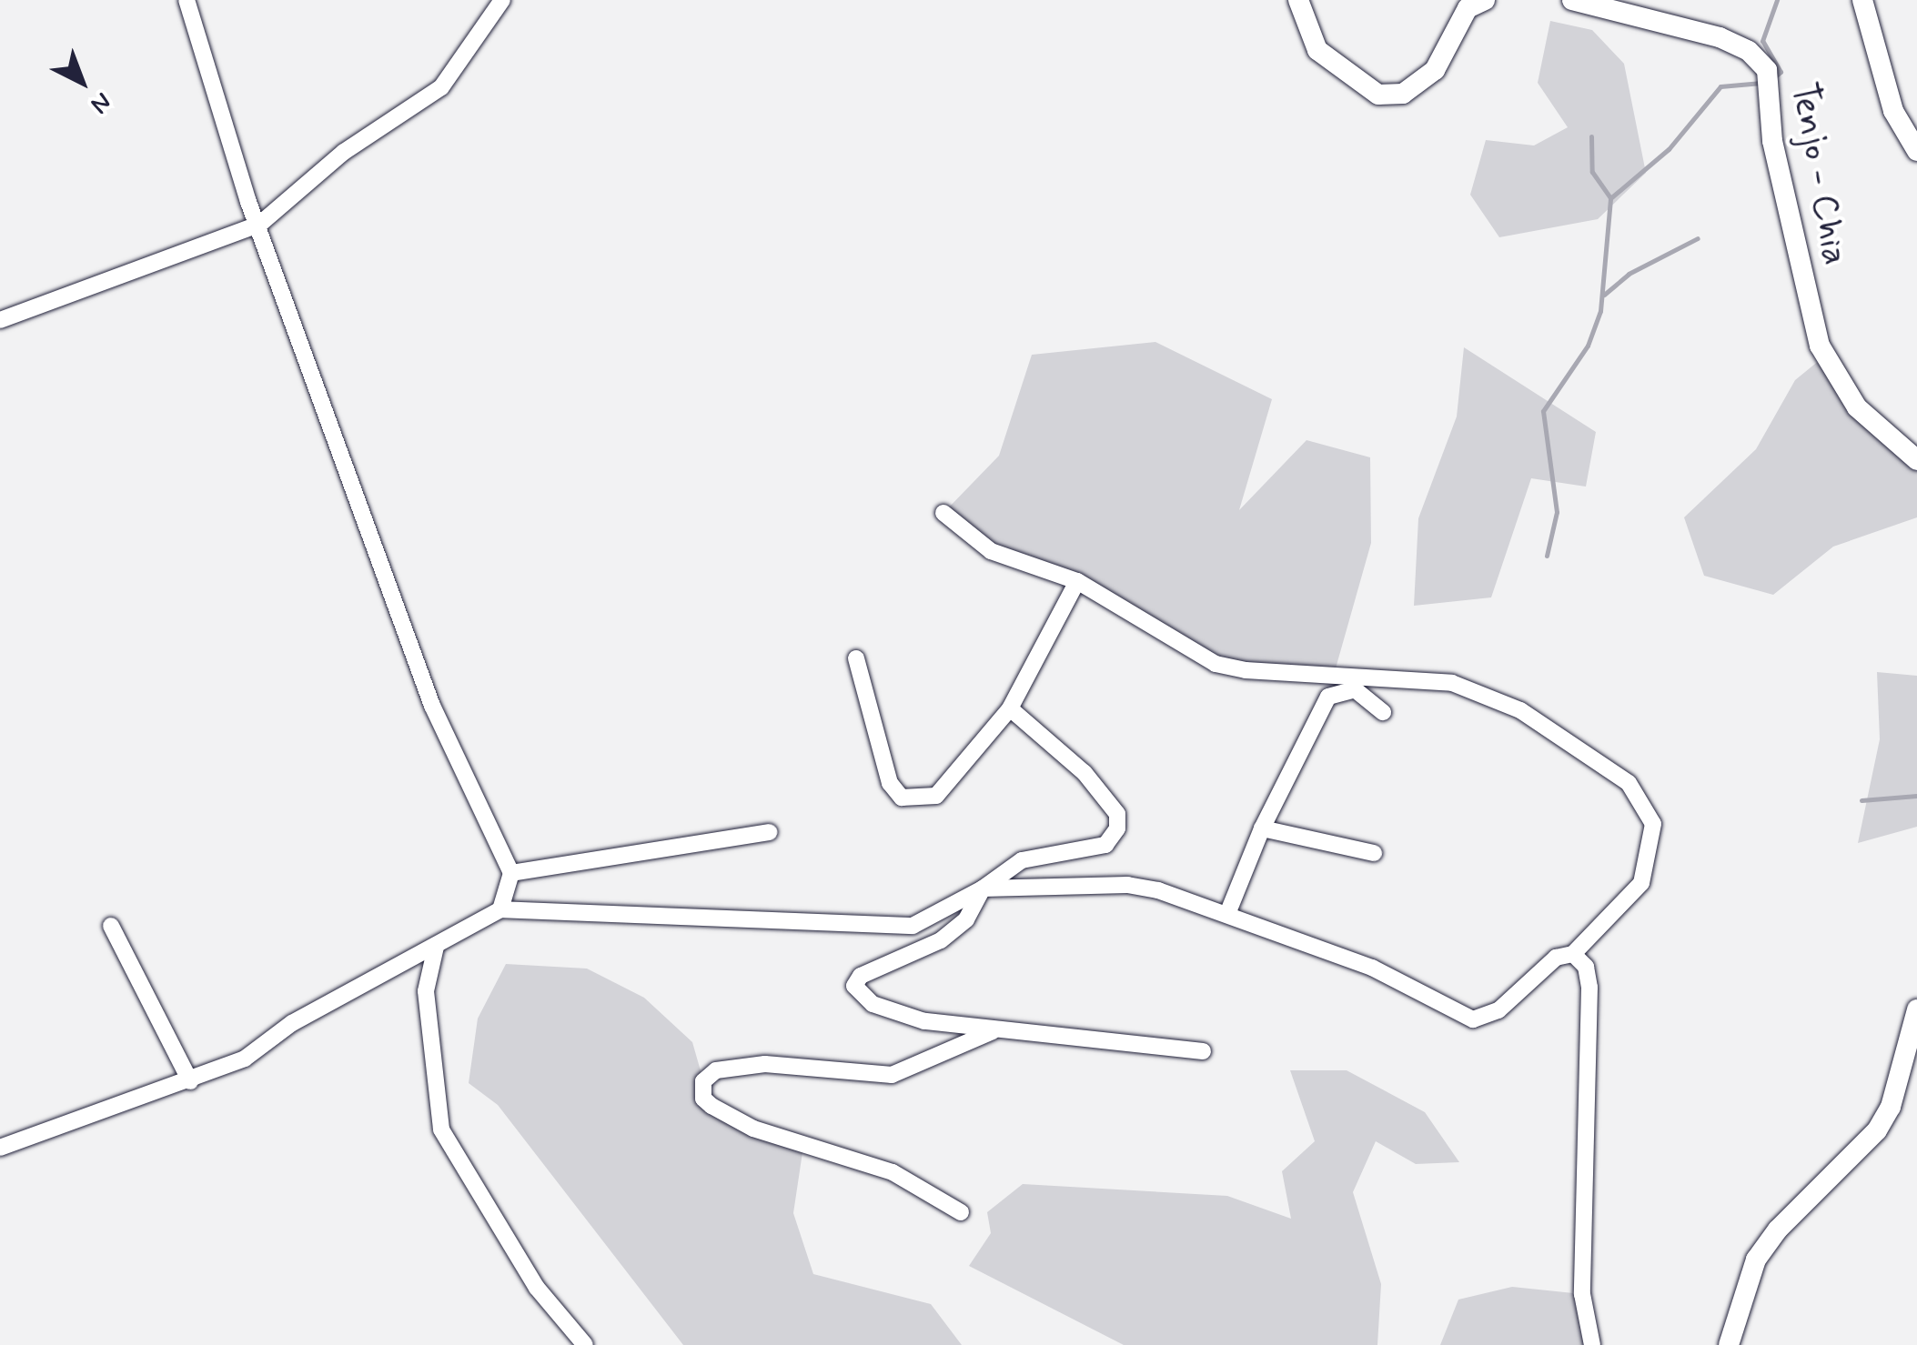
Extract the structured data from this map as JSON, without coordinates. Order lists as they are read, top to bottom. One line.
{"streets":{"street":["Tenjo - Chia"]},"north":"bottom right"}
